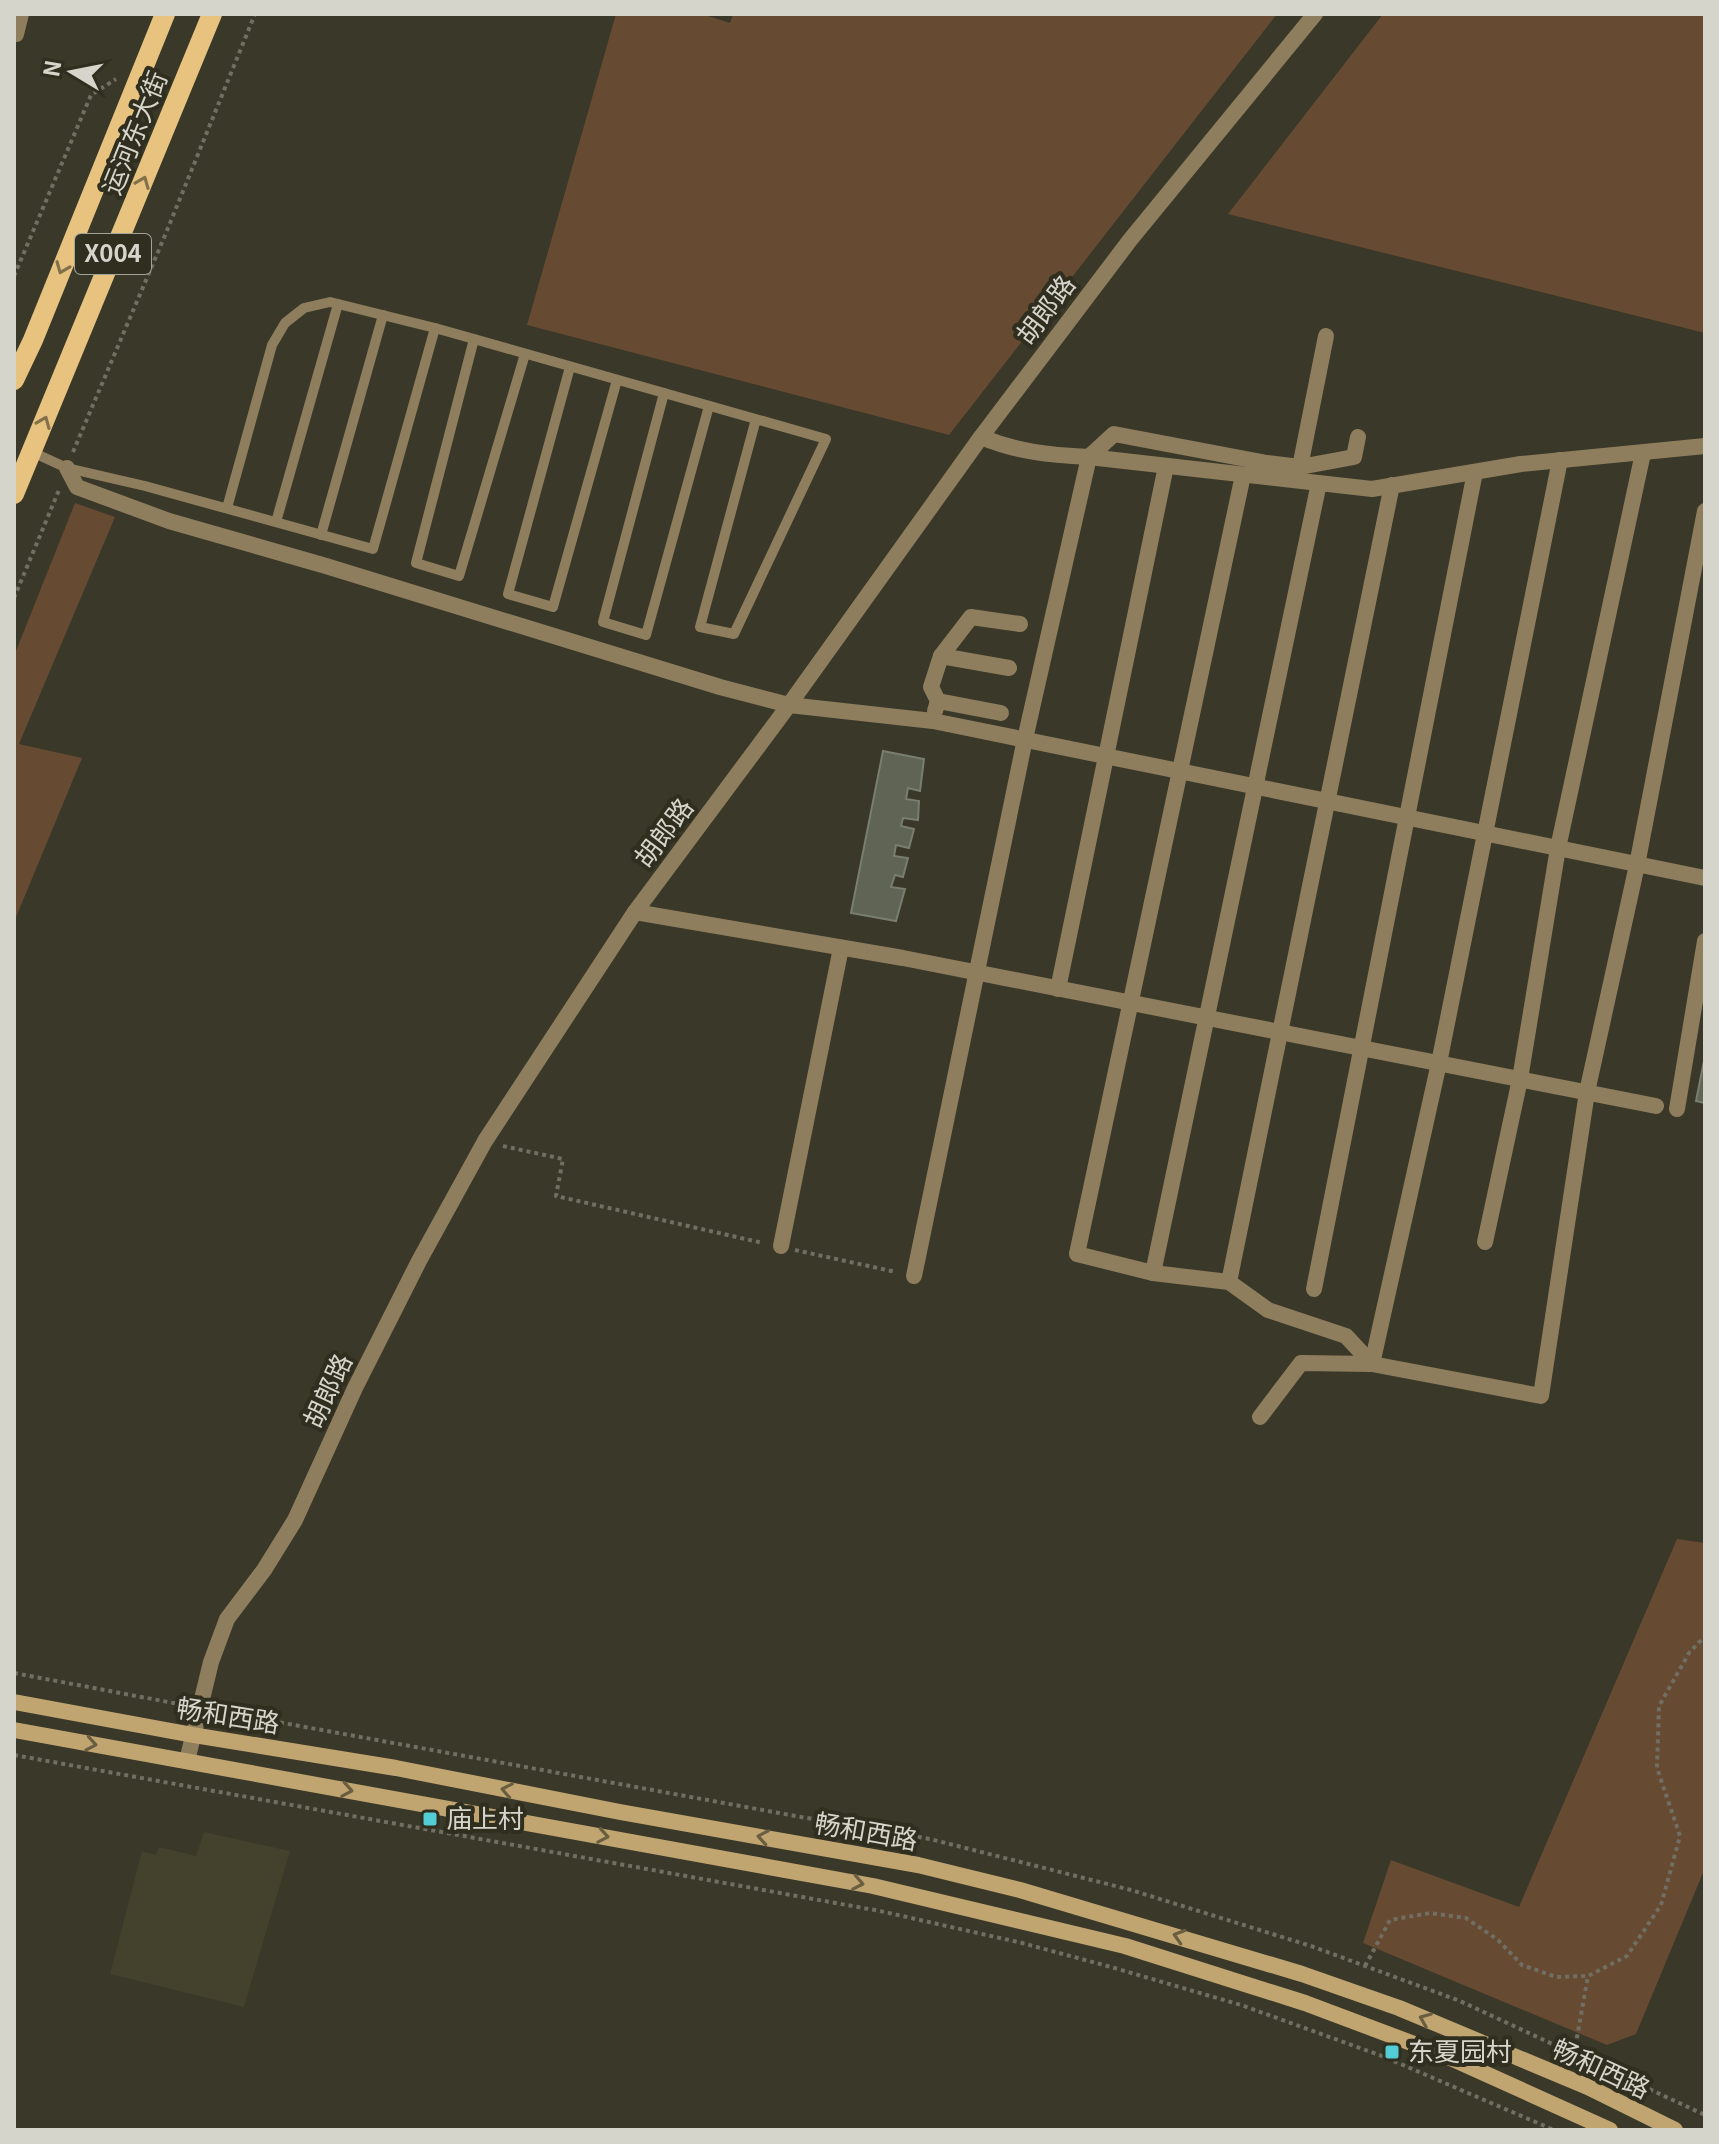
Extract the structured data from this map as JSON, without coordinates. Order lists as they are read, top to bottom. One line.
{"streets":{"main road":["运河东大街","X004","畅和西路"],"street":["胡郎路"]},"crossings":[["胡郎路","畅和西路"]],"places":{"transit":["庙上村","东夏园村"]},"north":"left"}
